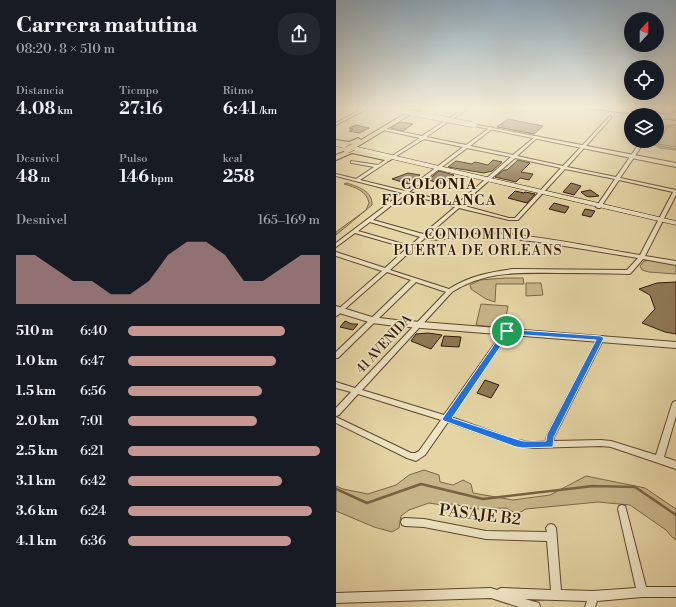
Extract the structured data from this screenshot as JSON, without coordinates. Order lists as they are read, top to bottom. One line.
{"streets":{"street":["41 AVENIDA","PASAJE B2"]},"districts":["COLONIA FLOR BLANCA","CONDOMINIO PUERTA DE ORLEANS"],"north":"top","page":{"heading":["Carrera matutina","08:20 · 8 × 510 m"],"stats":[["Distancia","4.08 km"],["Tiempo","27:16"],["Ritmo","6:41 /km"],["Desnivel","48 m"],["Pulso","146 bpm"],["kcal","258"]],"chart":["Desnivel","165–169 m"],"list":[{"name":"510 m","note":"6:40"},{"name":"1.0 km","note":"6:47"},{"name":"1.5 km","note":"6:56"},{"name":"2.0 km","note":"7:01"},{"name":"2.5 km","note":"6:21"},{"name":"3.1 km","note":"6:42"},{"name":"3.6 km","note":"6:24"},{"name":"4.1 km","note":"6:36"}]}}
